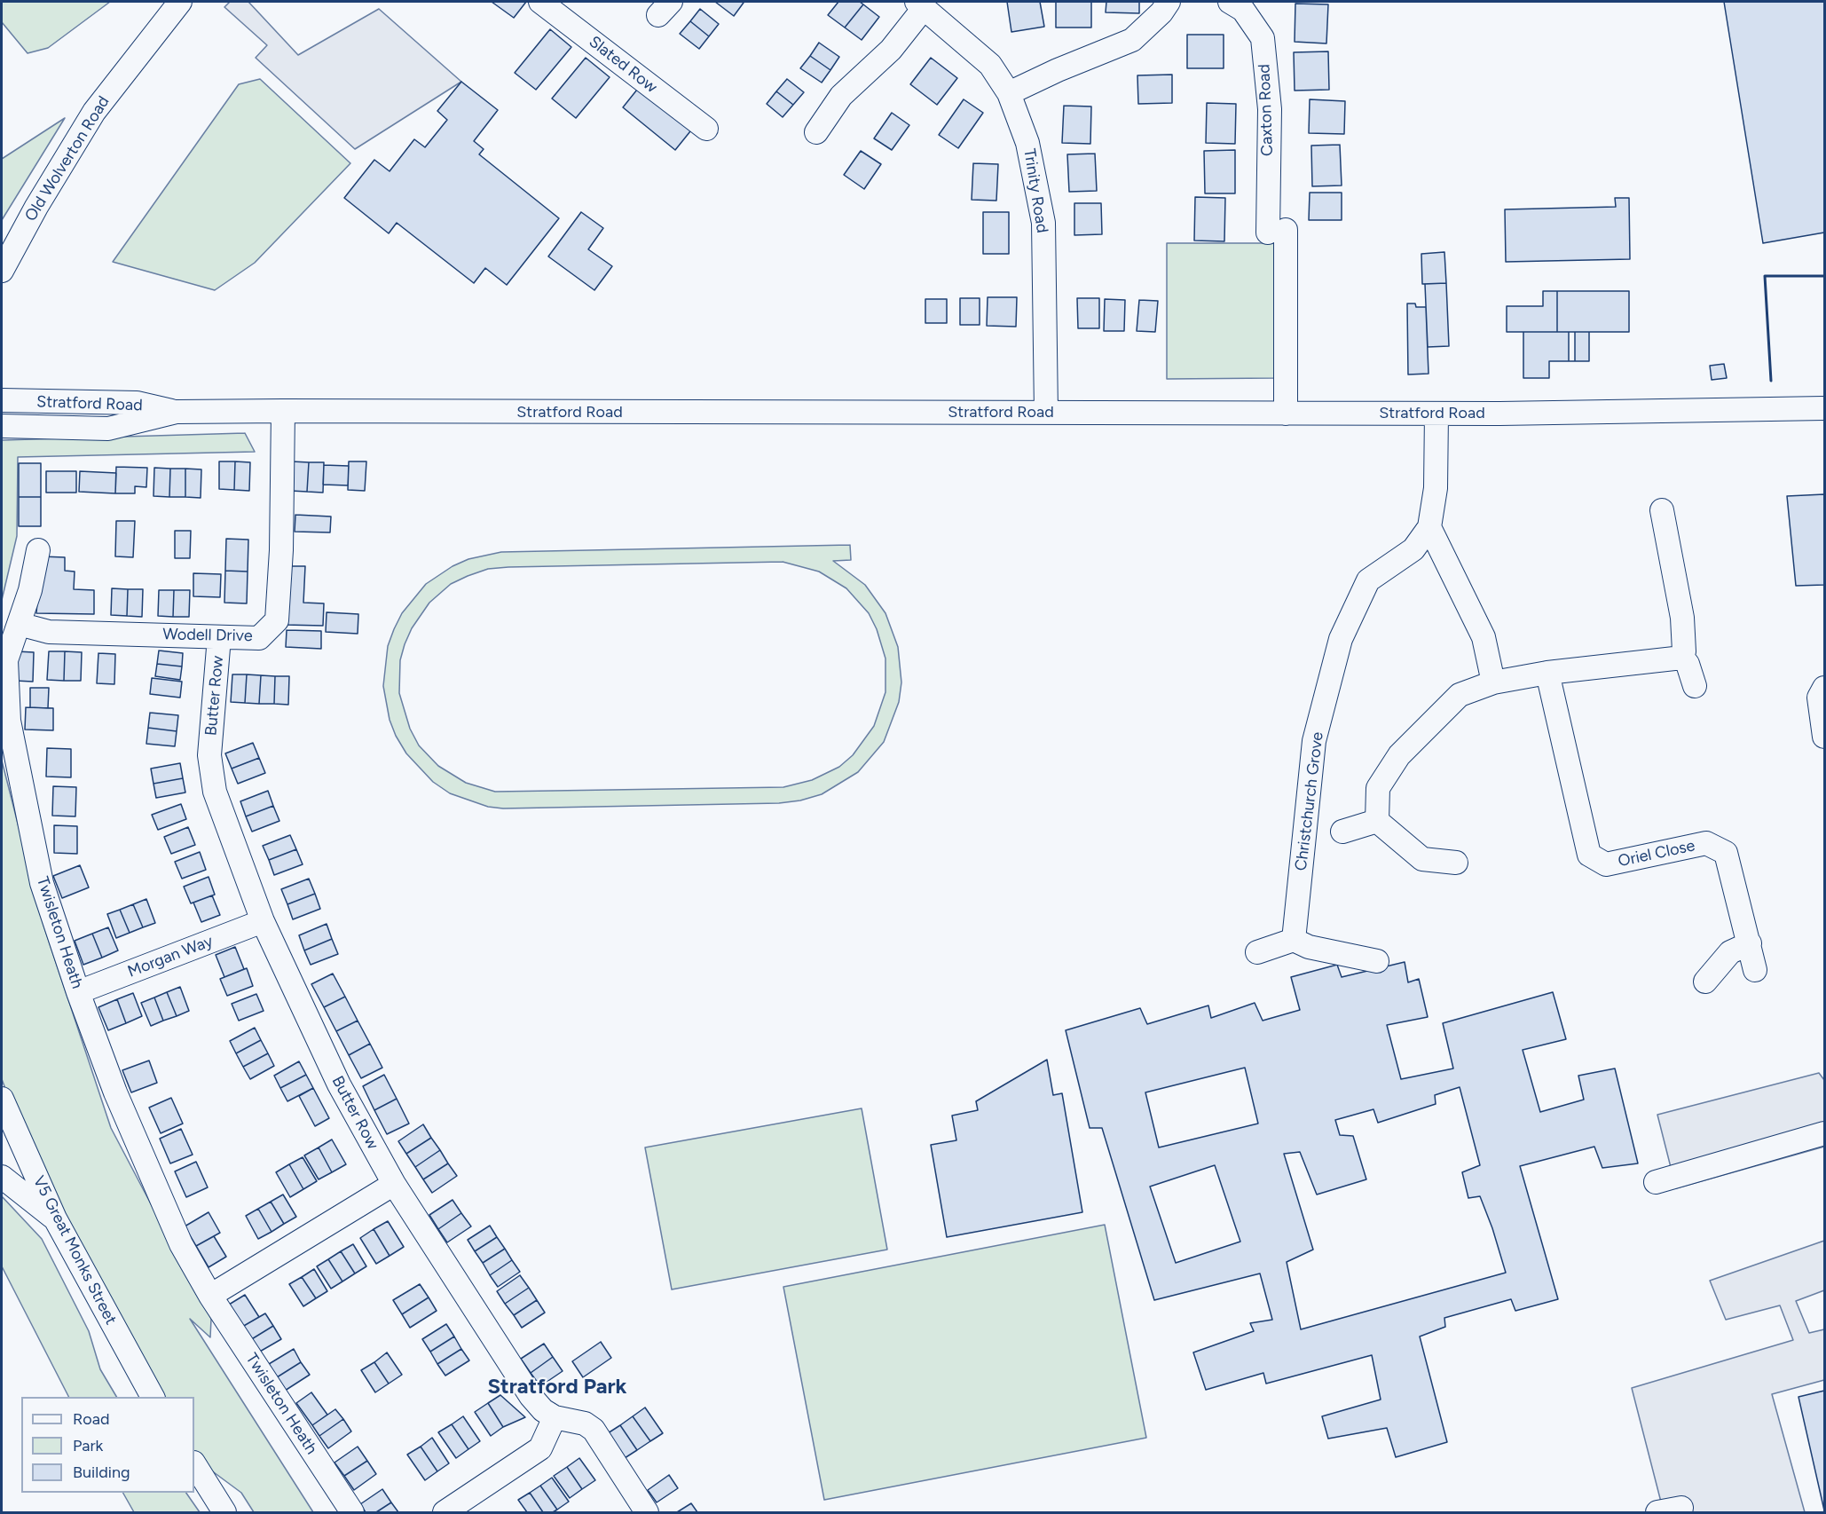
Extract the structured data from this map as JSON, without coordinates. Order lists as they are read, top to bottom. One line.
{"streets":{"street":["Slated Row","Caxton Road","Old Wolverton Road","Trinity Road","Stratford Road","Wodell Drive","Butter Row","Christchurch Grove","Oriel Close","Twisleton Heath","Morgan Way","V5 Great Monks Street"]},"crossings":[["Caxton Road","Stratford Road"],["Trinity Road","Stratford Road"],["Stratford Road","Wodell Drive"],["Stratford Road","Christchurch Grove"],["Wodell Drive","Butter Row"],["Wodell Drive","Twisleton Heath"],["Butter Row","Morgan Way"],["Twisleton Heath","Morgan Way"]],"districts":["Stratford Park"],"legend":["Road","Park","Building"]}
